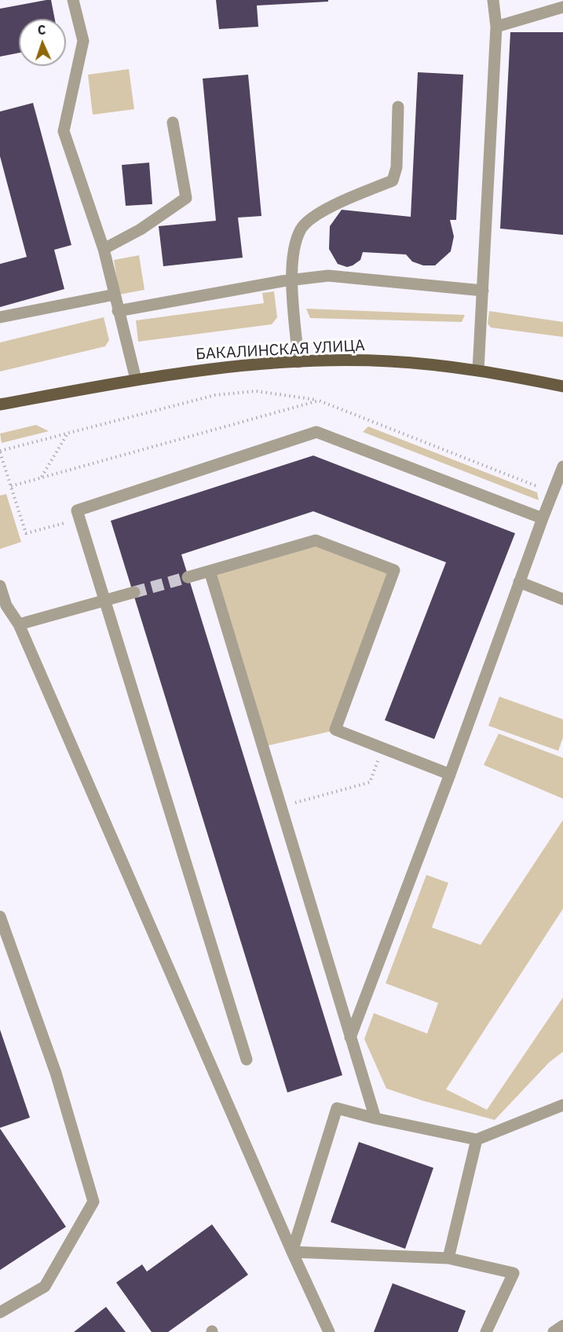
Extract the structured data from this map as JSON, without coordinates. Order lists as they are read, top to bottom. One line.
{"streets":{"main road":["БАКАЛИНСКАЯ УЛИЦА"]},"north":"top"}
